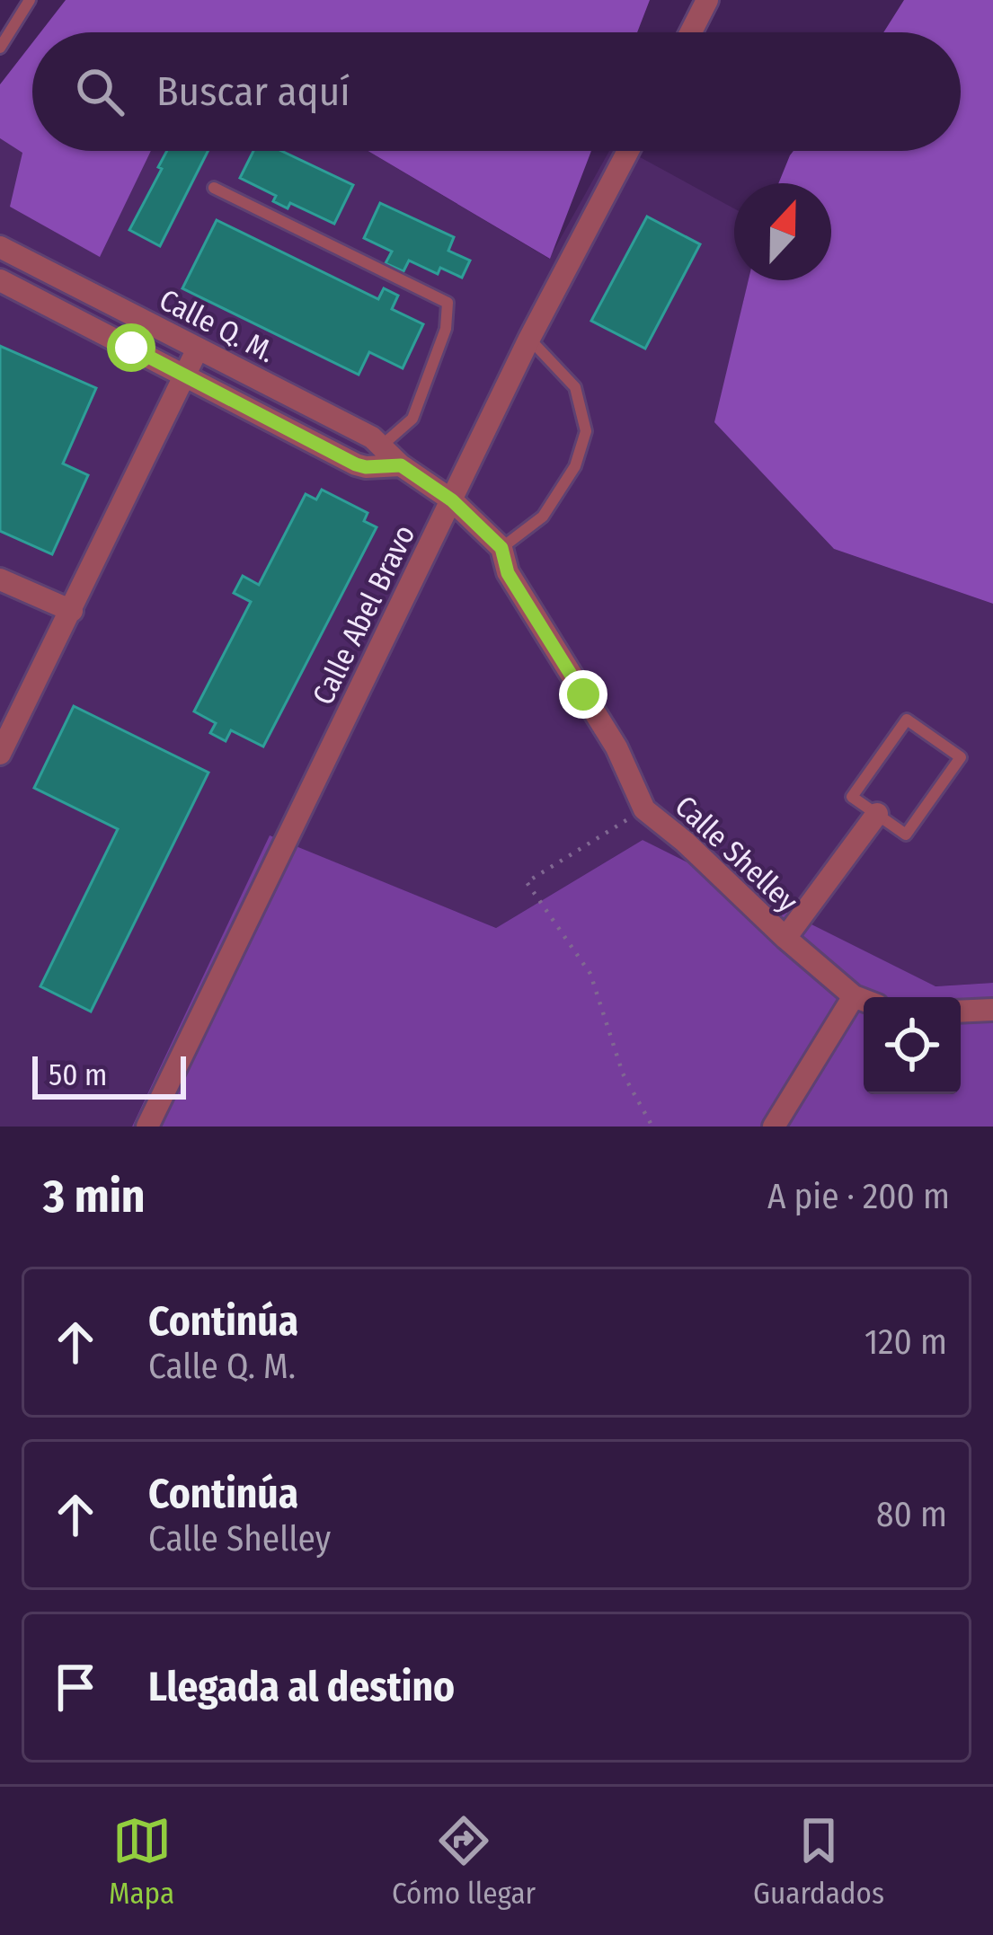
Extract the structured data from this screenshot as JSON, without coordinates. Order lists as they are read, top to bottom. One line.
{"streets":{"street":["Calle Q. M.","Calle Abel Bravo","Calle Shelley"]},"crossings":[["Calle Q. M.","Calle Abel Bravo"],["Calle Q. M.","Calle Shelley"],["Calle Abel Bravo","Calle Shelley"]],"scale_bar":"50 m","north":"top","page":{"search":"Buscar aquí","scale":"50 m","heading":["3 min","A pie · 200 m"],"list":[["Continúa","Calle Q. M.","120 m"],["Continúa","Calle Shelley","80 m"],"Llegada al destino"],"nav":["Mapa","Cómo llegar","Guardados"]}}
